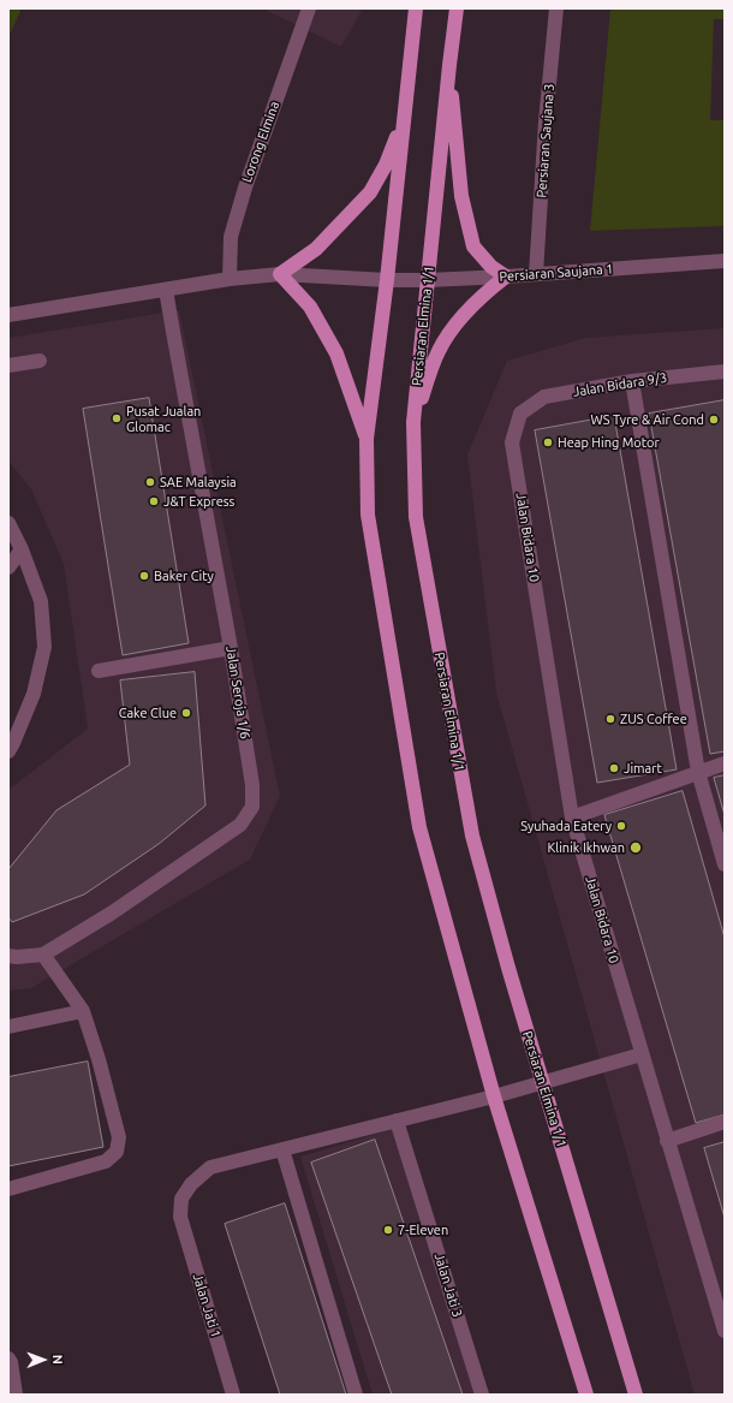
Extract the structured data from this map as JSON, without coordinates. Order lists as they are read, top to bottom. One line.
{"streets":{"main road":["Persiaran Elmina 1/1"],"street":["Persiaran Saujana 3","Lorong Elmina","Persiaran Saujana 1","Jalan Bidara 9/3","Jalan Bidara 10","Jalan Seroja 1/6","Jalan Jati 3","Jalan Jati 1"]},"crossings":[["Persiaran Saujana 3","Persiaran Saujana 1"],["Persiaran Saujana 1","Persiaran Elmina 1/1"],["Jalan Bidara 9/3","Jalan Bidara 10"]],"places":["Pusat Jualan Glomac","WS Tyre & Air Cond","Heap Hing Motor","SAE Malaysia","J&T Express","Baker City","Cake Clue","ZUS Coffee","Jimart","Syuhada Eatery","Klinik Ikhwan","7-Eleven"],"north":"right"}
